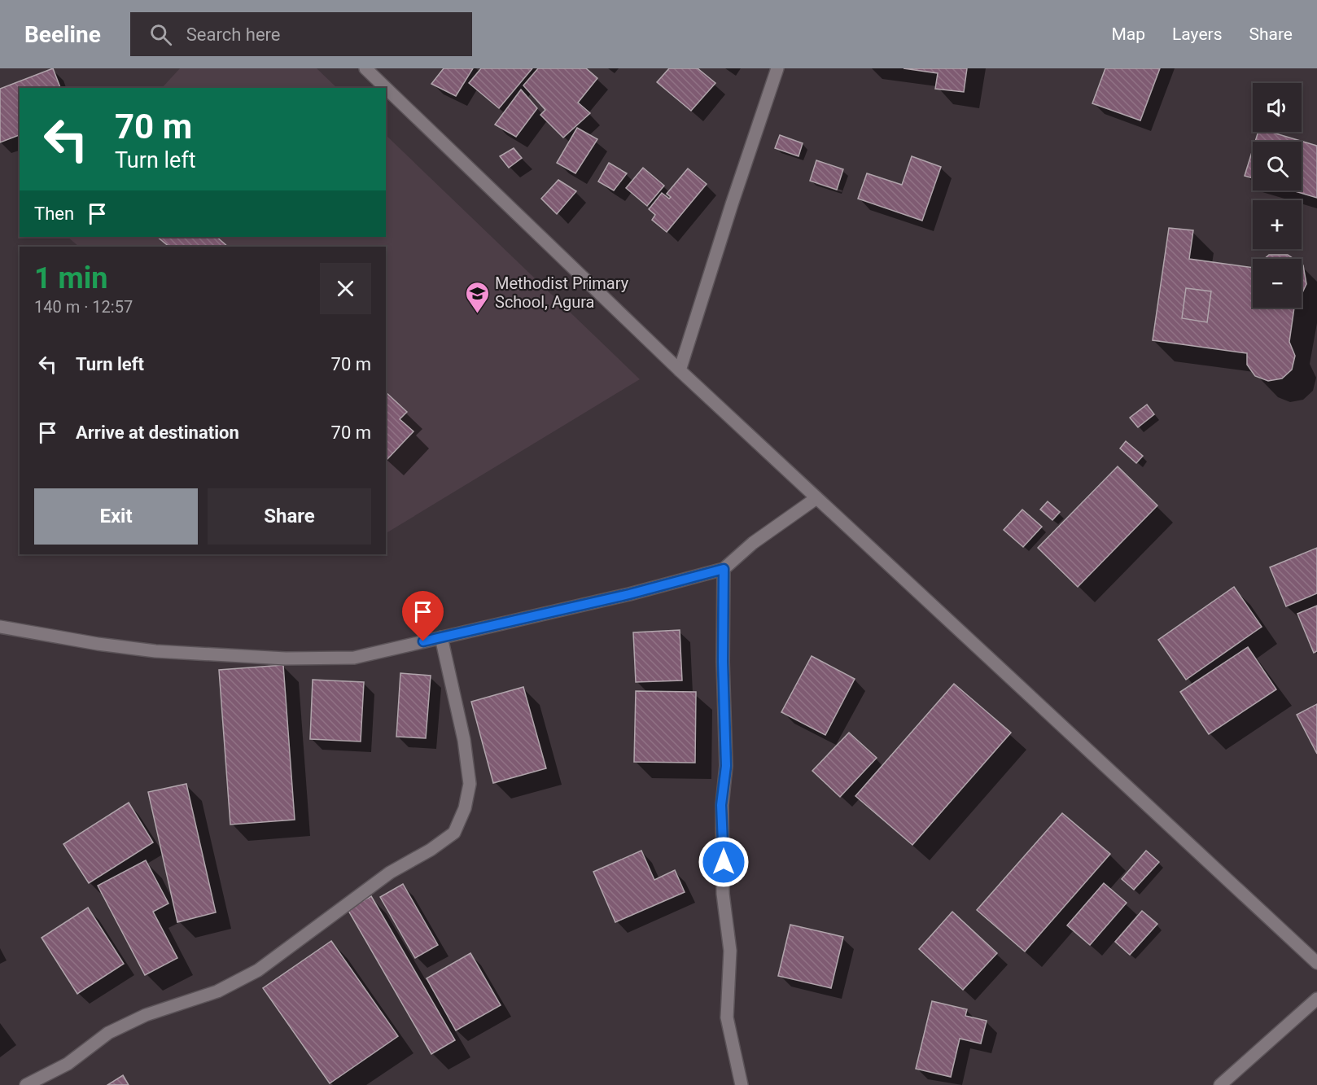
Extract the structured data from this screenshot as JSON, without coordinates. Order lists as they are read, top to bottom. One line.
{"places":{"school or university":["Methodist Primary School, Agura"]},"page":{"header":"Beeline","search":"Search here","nav":["Map","Layers","Share"],"map_buttons":["+","−"],"turn":["70 m","Turn left"],"then":"Then","heading":["1 min","140 m · 12:57"],"list":[{"name":"Turn left","value":"70 m"},{"name":"Arrive at destination","value":"70 m"}],"buttons":["Exit","Share"]}}
